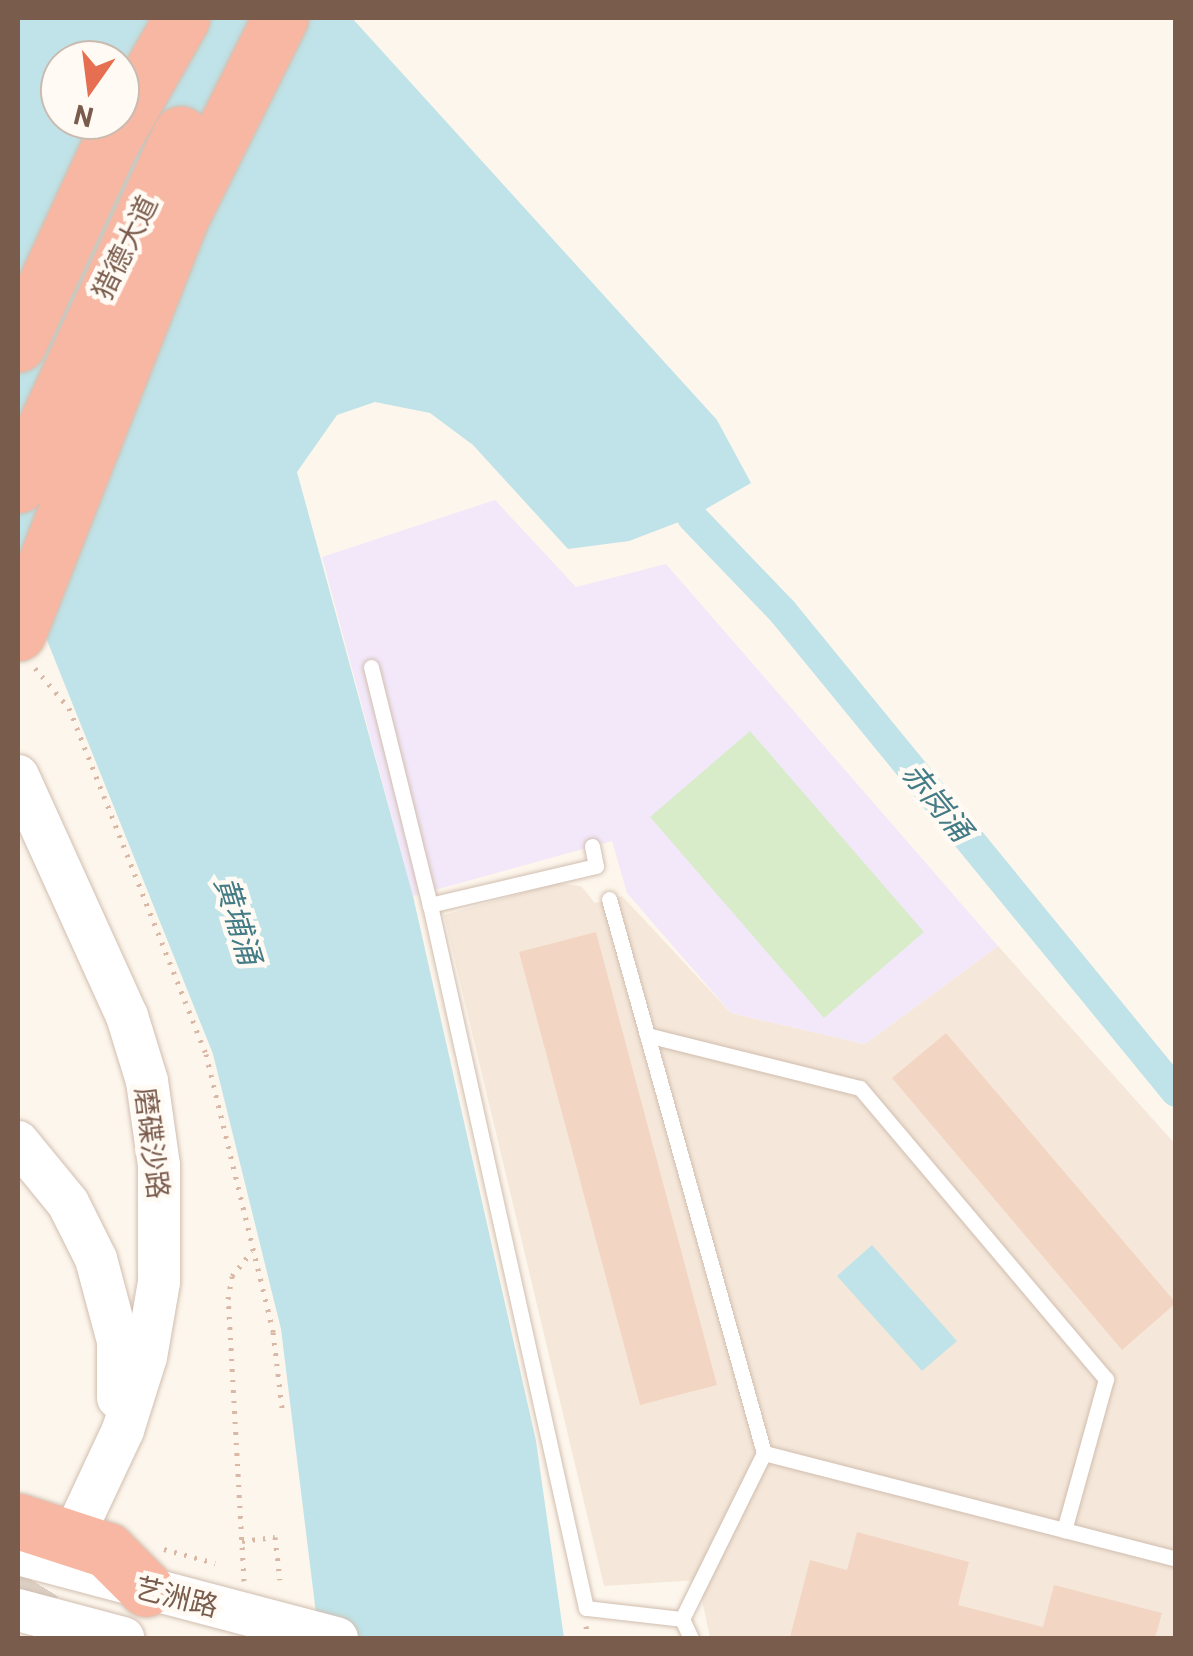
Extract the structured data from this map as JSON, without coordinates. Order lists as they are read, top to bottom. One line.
{"streets":{"highway":["猎德大道"],"street":["磨碟沙路","艺洲路"]},"water":["赤岗涌","黄埔涌"],"north":"bottom"}
